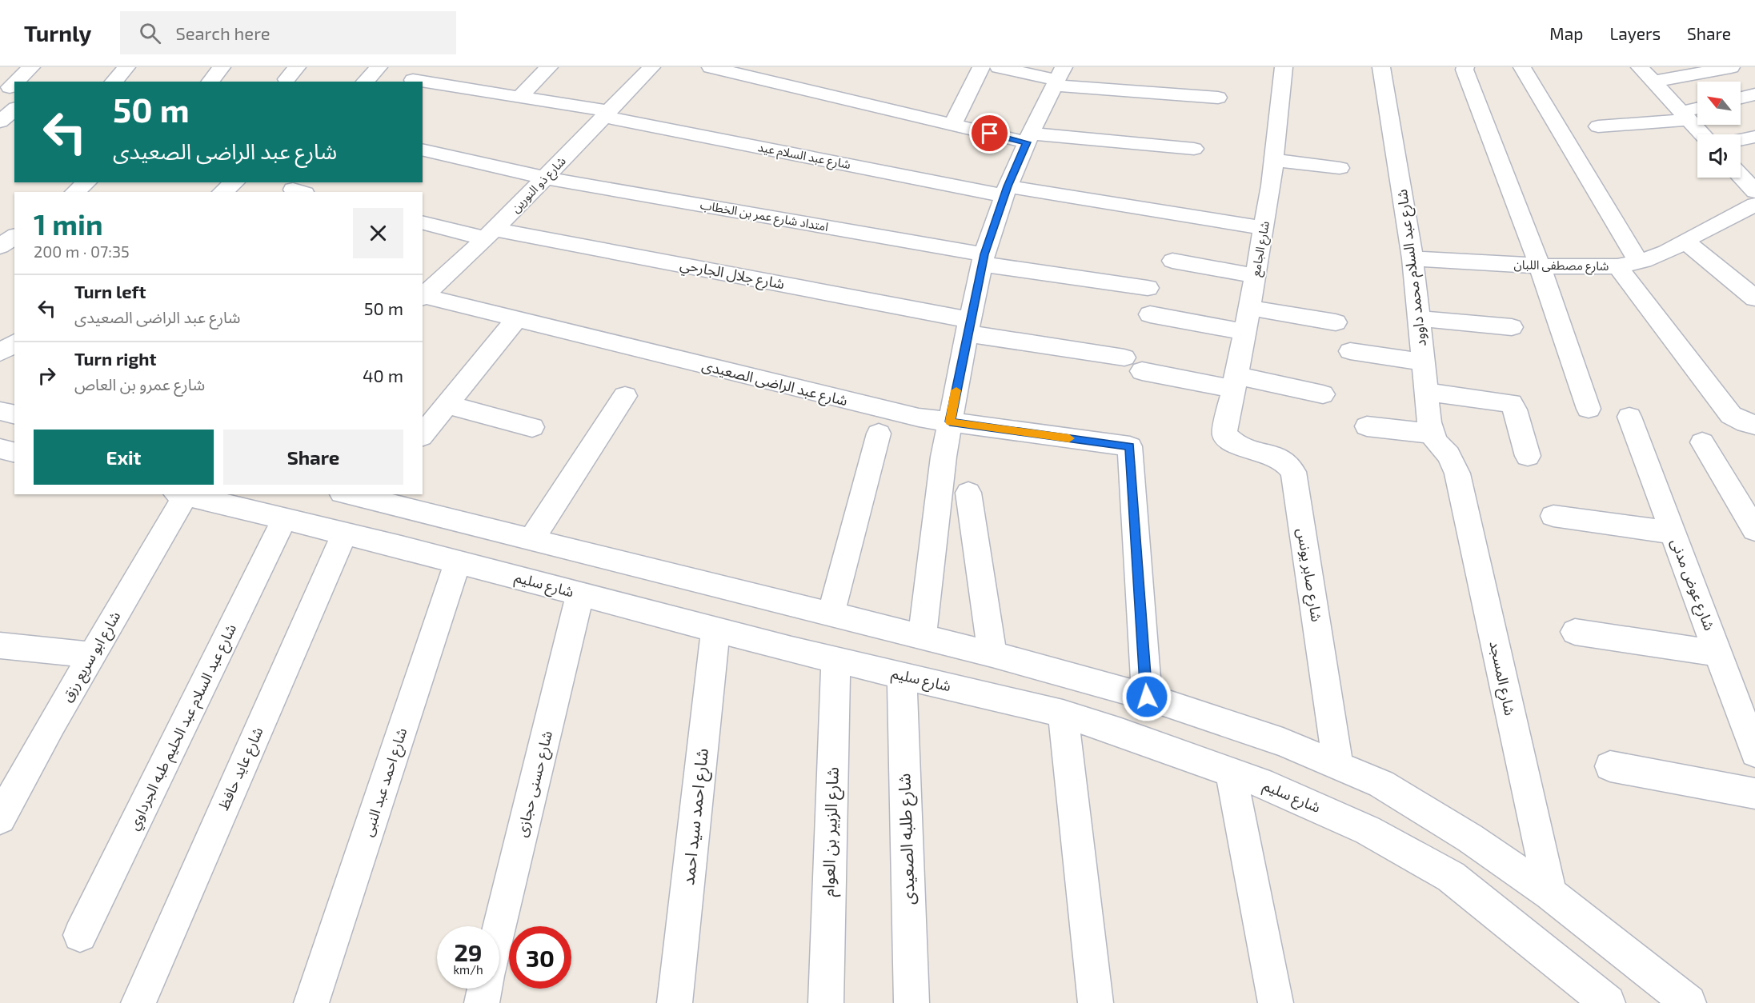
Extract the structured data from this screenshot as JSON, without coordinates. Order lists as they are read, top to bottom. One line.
{"streets":{"street":["شارع عبد السلام عيد","شارع ذو النورين","امتداد شارع عمر بن الخطاب","شارع الجامع","شارع مصطفى اللبان","شارع عبد السلام محمد داوود","شارع جلال الجارحي","شارع عبد الراضى الصعيدى","شارع صابر يونس","شارع سليم","شارع عوض مدنى","شارع ابو سريع رزق","شارع المسجد","شارع عبد السلام عبد الحليم طبه الجرداوي","شارع عايد حافظ","شارع احمد عبد النبى","شارع حسنى حجازى","شارع احمد سيد احمد","شارع الزبير بن العوام","شارع طلبه الصعيدى"]},"crossings":[["شارع عبد السلام عيد","شارع ذو النورين"],["شارع عبد السلام عيد","شارع الجامع"],["شارع ذو النورين","امتداد شارع عمر بن الخطاب"],["شارع ذو النورين","شارع جلال الجارحي"],["شارع ذو النورين","شارع عبد الراضى الصعيدى"],["شارع الجامع","شارع جلال الجارحي"],["شارع الجامع","شارع صابر يونس"],["شارع مصطفى اللبان","شارع عبد السلام محمد داوود"],["شارع عبد السلام محمد داوود","شارع المسجد"],["شارع سليم","شارع ابو سريع رزق"],["شارع سليم","شارع عبد السلام عبد الحليم طبه الجرداوي"],["شارع سليم","شارع عايد حافظ"],["شارع سليم","شارع احمد عبد النبى"],["شارع سليم","شارع حسنى حجازى"],["شارع سليم","شارع احمد سيد احمد"],["شارع سليم","شارع الزبير بن العوام"],["شارع سليم","شارع طلبه الصعيدى"]],"north":"top left","page":{"header":"Turnly","search":"Search here","nav":["Map","Layers","Share"],"turn":["50 m","شارع عبد الراضى الصعيدى"],"heading":["1 min","200 m · 07:35"],"list":[{"name":"Turn left","note":"شارع عبد الراضى الصعيدى","value":"50 m"},{"name":"Turn right","note":"شارع عمرو بن العاص","value":"40 m"}],"buttons":["Exit","Share"],"speed":"29 km/h","limit":"30"}}
